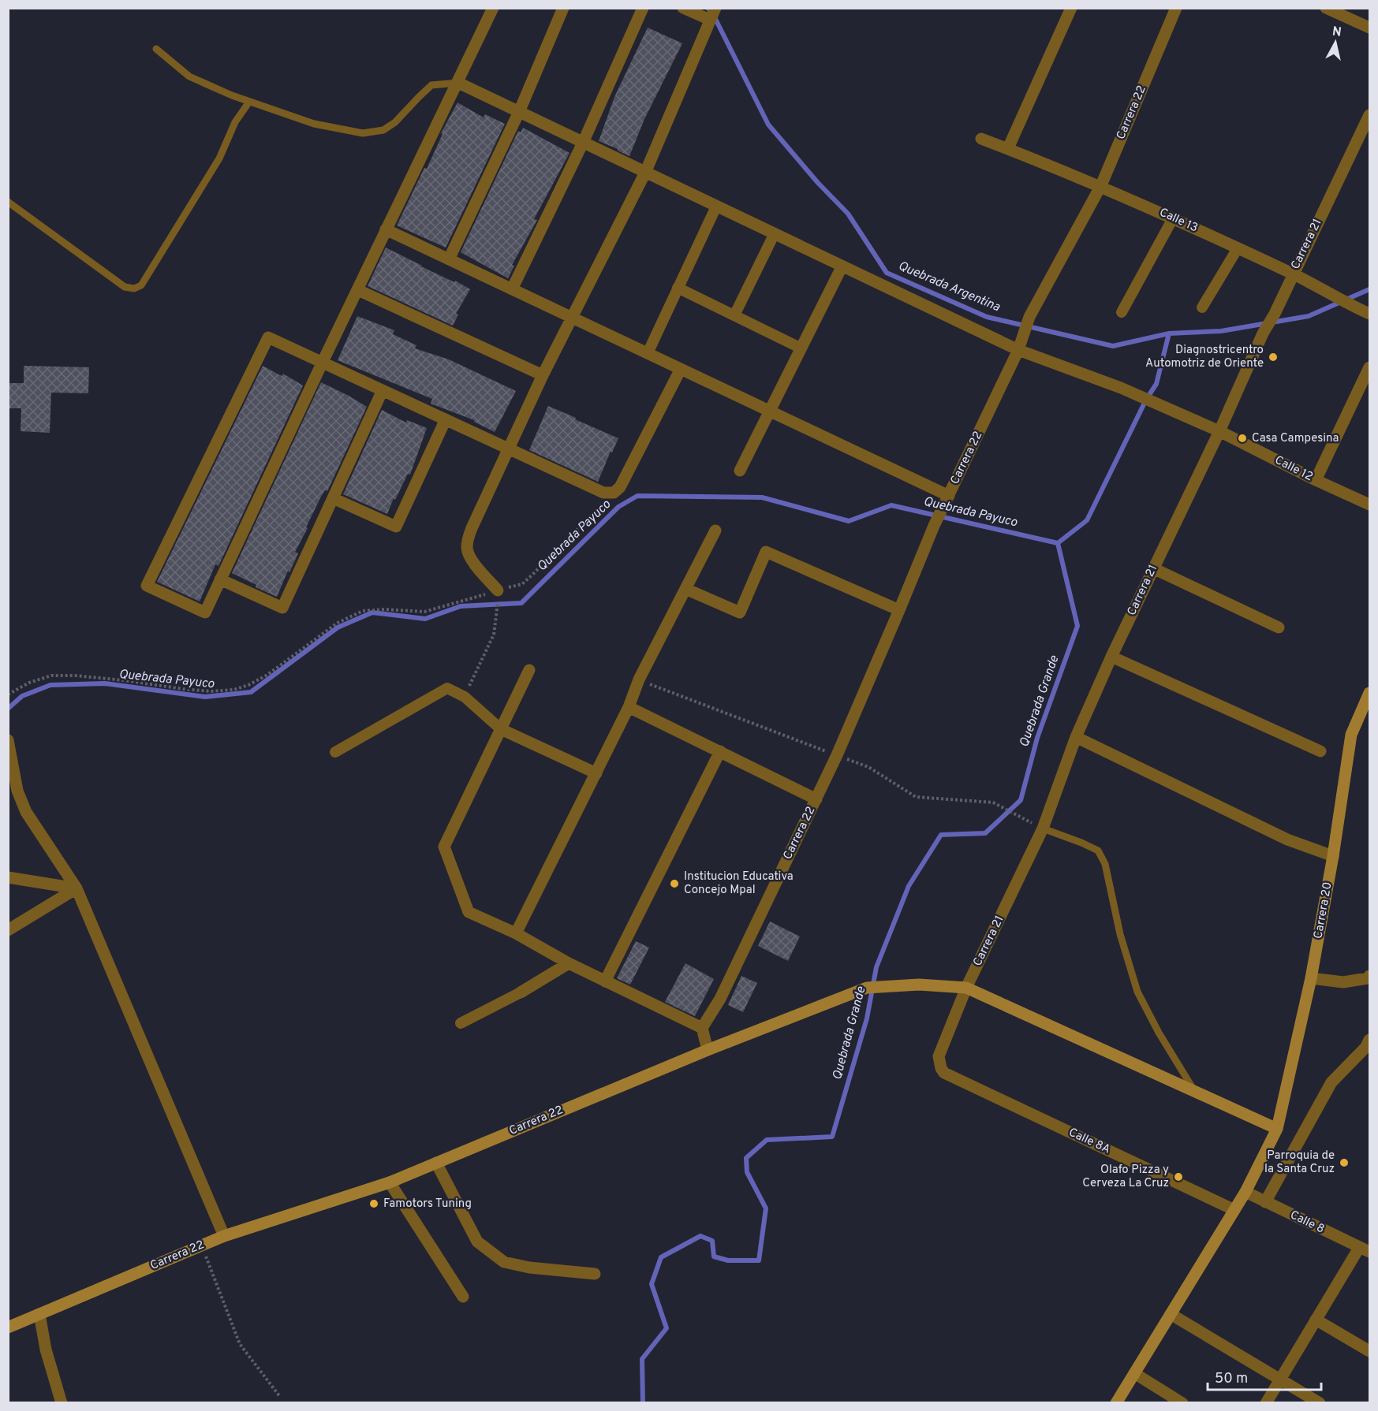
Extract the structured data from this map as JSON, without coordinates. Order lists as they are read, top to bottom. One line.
{"streets":{"main road":["Carrera 22","Carrera 20"],"street":["Calle 13","Carrera 21","Calle 12","Calle 8A","Calle 8"]},"crossings":[["Carrera 22","Calle 13"],["Carrera 22","Carrera 21"],["Carrera 22","Calle 12"],["Calle 13","Carrera 21"],["Carrera 21","Calle 12"],["Carrera 21","Calle 8A"],["Carrera 20","Calle 8A"],["Carrera 20","Calle 8"]],"water":["Quebrada Argentina","Quebrada Payuco","Quebrada Grande"],"places":["Diagnostricentro Automotriz de Oriente","Casa Campesina","Institucion Educativa Concejo Mpal","Parroquia de la Santa Cruz","Olafo Pizza y Cerveza La Cruz","Famotors Tuning"],"scale_bar":"50 m","north":"top"}
